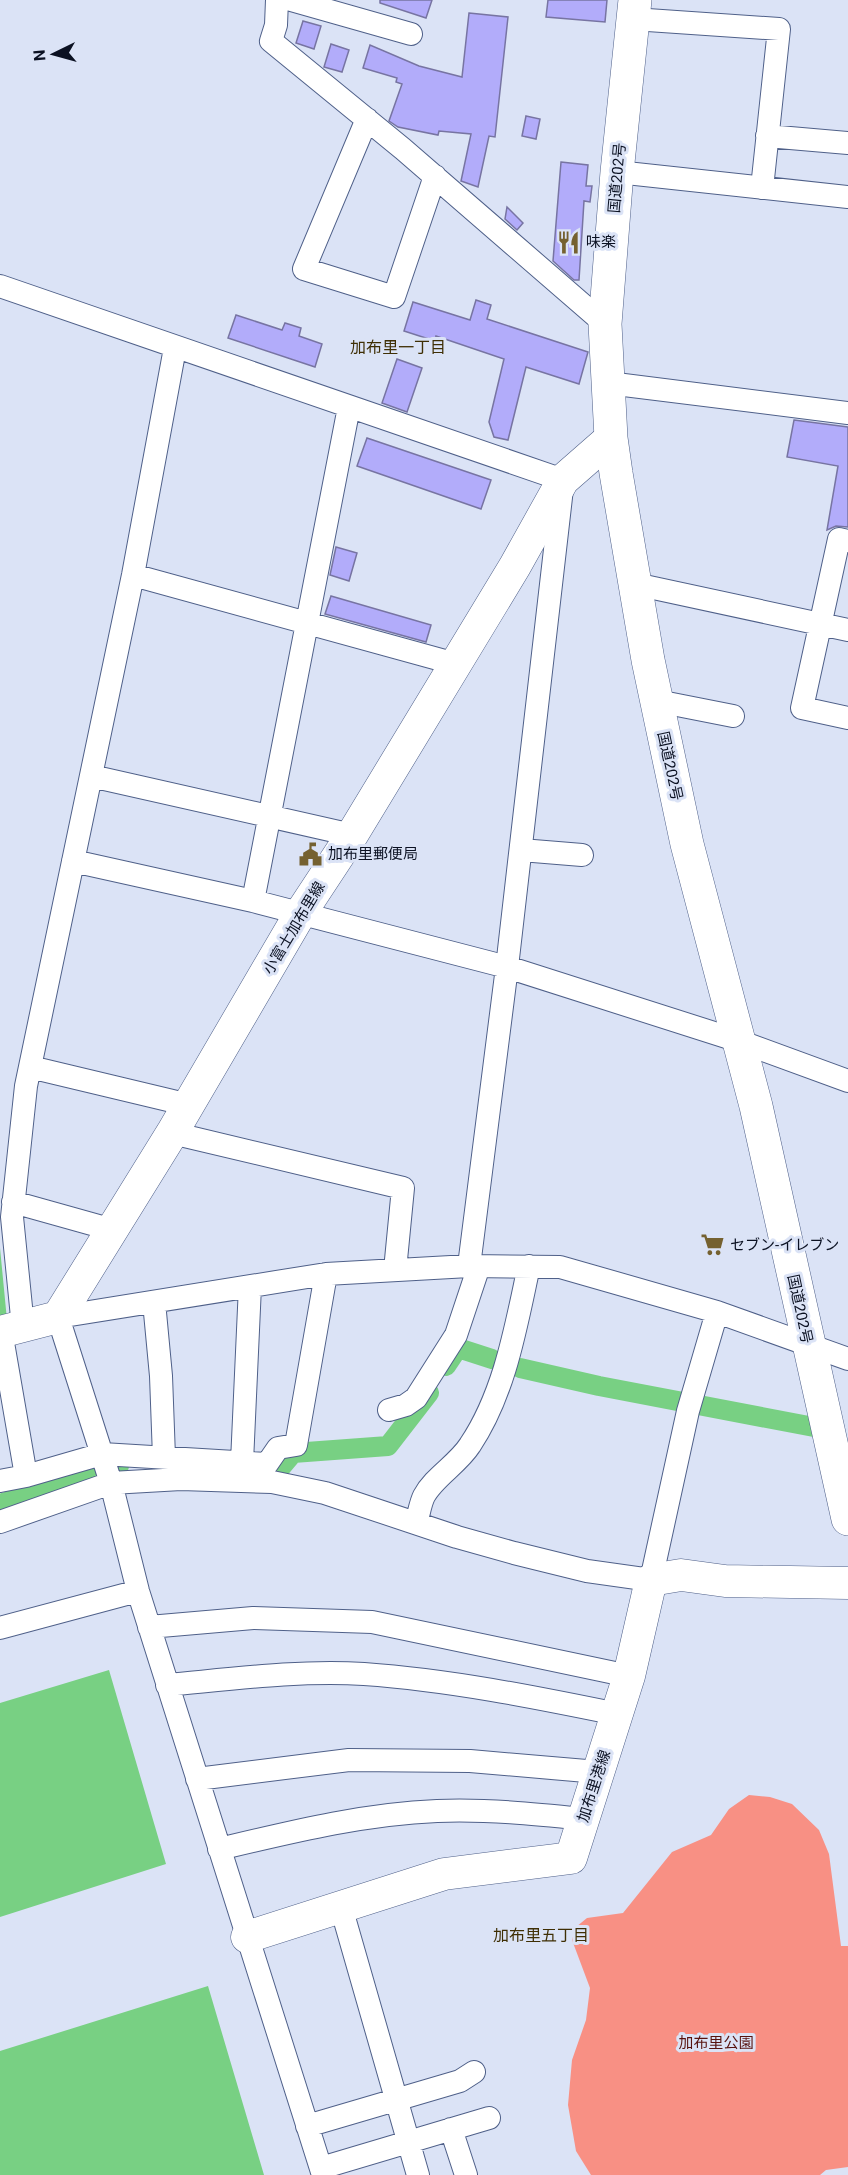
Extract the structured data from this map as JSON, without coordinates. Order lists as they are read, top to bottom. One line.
{"streets":{"highway":["国道202号"],"main road":["小富士加布里線","加布里港線"]},"crossings":[["国道202号","小富士加布里線"]],"districts":["加布里一丁目","加布里五丁目"],"parks":["加布里公園"],"places":{"restaurant":["味楽"],"public building":["加布里郵便局"],"supermarket":["セブン-イレブン"]},"north":"left"}
